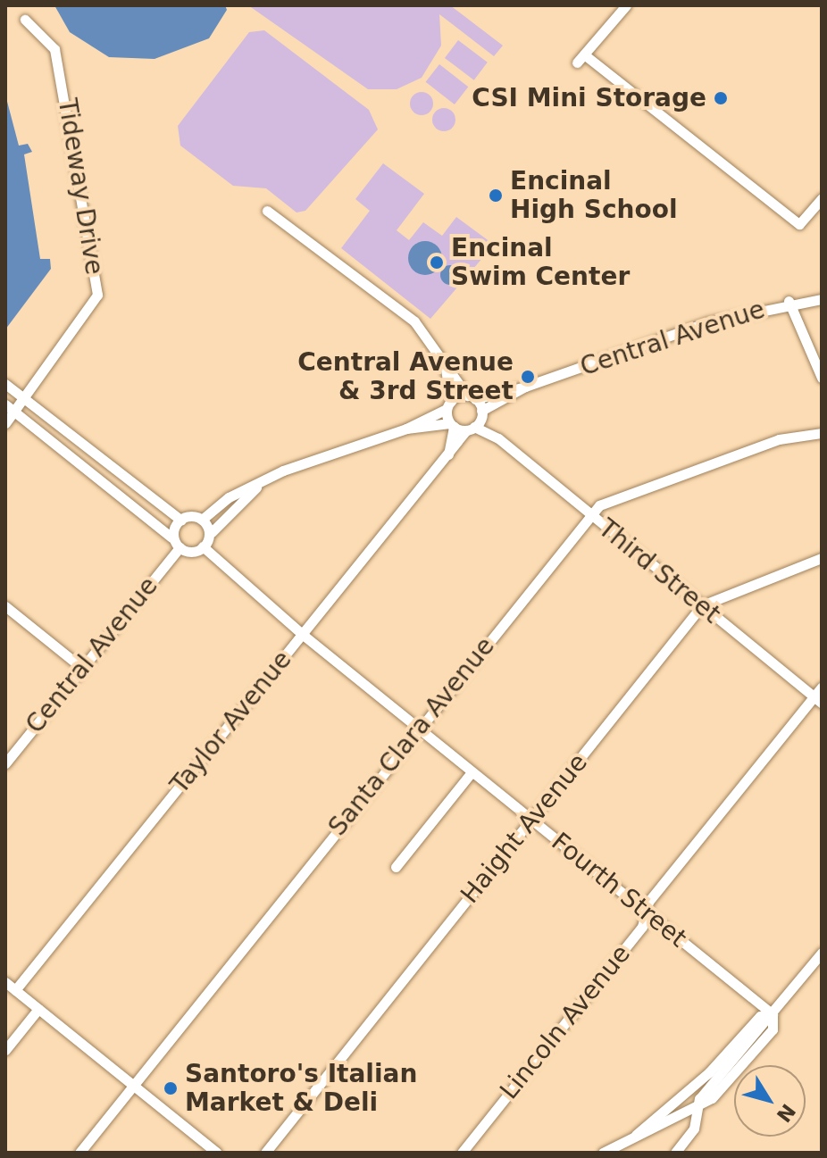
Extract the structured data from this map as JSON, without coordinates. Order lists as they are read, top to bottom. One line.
{"streets":{"street":["Tideway Drive","Central Avenue","Third Street","Taylor Avenue","Santa Clara Avenue","Haight Avenue","Fourth Street","Lincoln Avenue"]},"crossings":[["Central Avenue","Third Street"],["Central Avenue","Taylor Avenue"],["Central Avenue","Fourth Street"],["Third Street","Taylor Avenue"],["Third Street","Santa Clara Avenue"],["Third Street","Haight Avenue"],["Third Street","Lincoln Avenue"],["Taylor Avenue","Fourth Street"],["Santa Clara Avenue","Fourth Street"],["Haight Avenue","Fourth Street"],["Fourth Street","Lincoln Avenue"]],"places":["CSI Mini Storage","Encinal High School","Encinal Swim Center","Central Avenue & 3rd Street","Santoro's Italian Market & Deli"],"north":"bottom right"}
